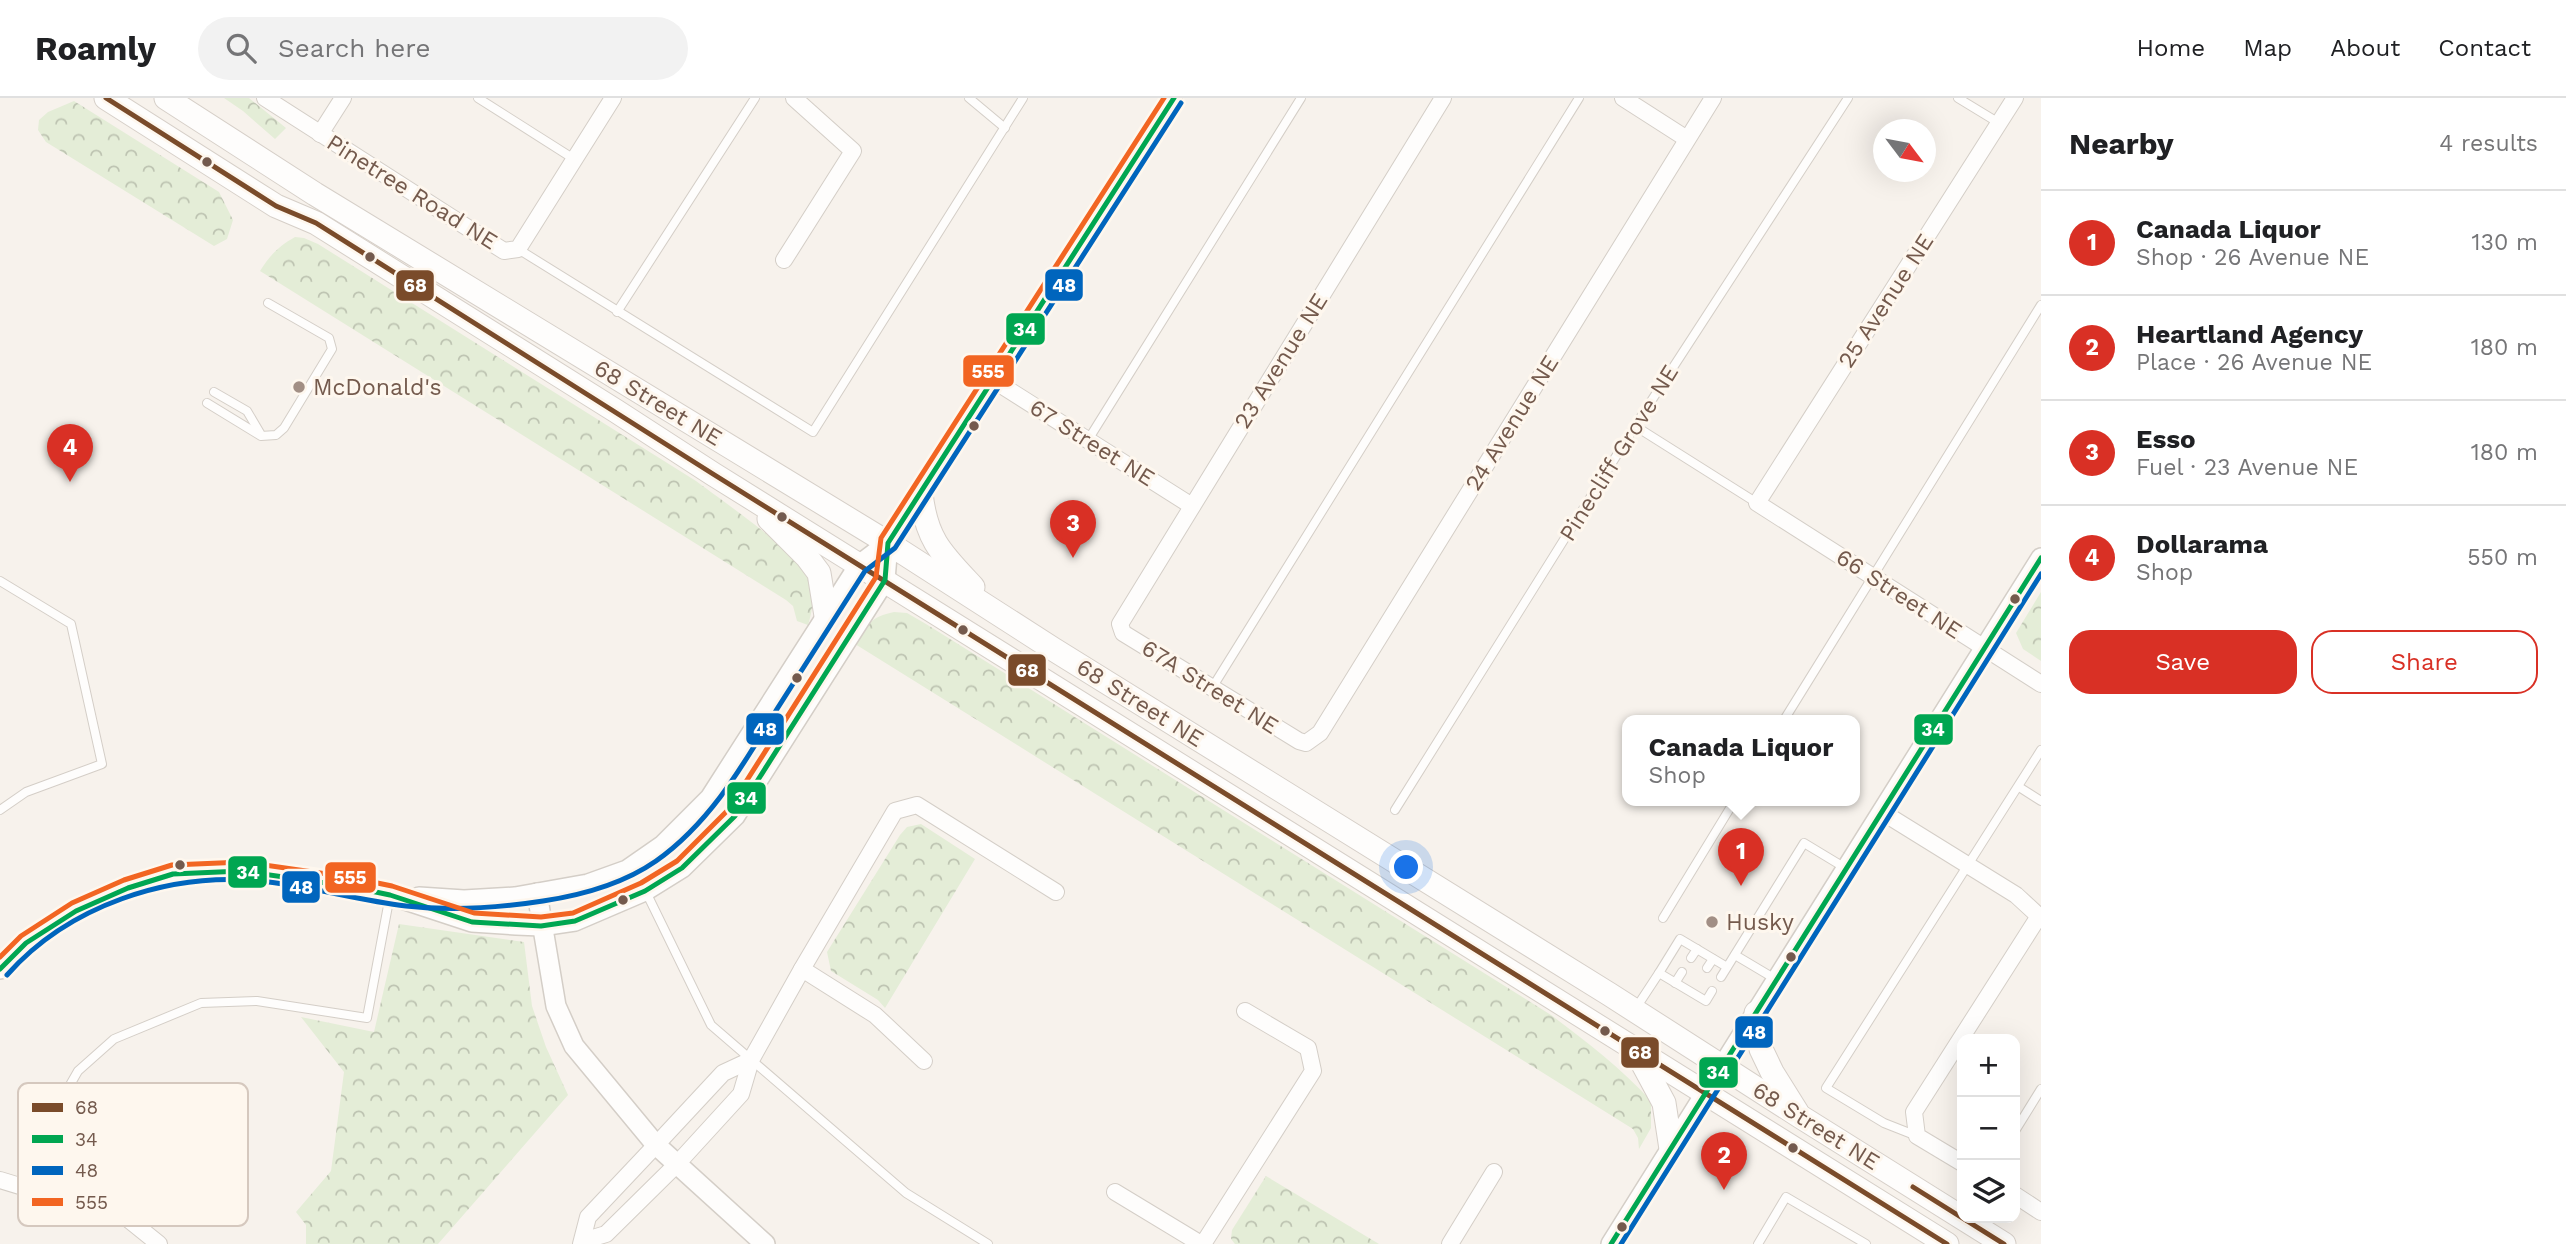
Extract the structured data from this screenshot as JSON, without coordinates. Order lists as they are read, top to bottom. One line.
{"streets":{"main road":["68 Street NE"],"street":["Pinetree Road NE","25 Avenue NE","23 Avenue NE","24 Avenue NE","67 Street NE","66 Street NE","67A Street NE"],"lane":["Pinecliff Grove NE"]},"crossings":[["25 Avenue NE","66 Street NE"],["23 Avenue NE","67 Street NE"],["23 Avenue NE","67A Street NE"],["24 Avenue NE","67A Street NE"]],"places":["McDonald's","Husky"],"lines":["transit line 68","transit line 34","transit line 555","transit line 48"],"legend":["68","34","48","555"],"north":"bottom right","page":{"header":"Roamly","search":"Search here","nav":["Home","Map","About","Contact"],"heading":["Nearby","4 results"],"list":[{"mark":"1","name":"Canada Liquor","note":"Shop · 26 Avenue NE","value":"130 m"},{"mark":"2","name":"Heartland Agency","note":"Place · 26 Avenue NE","value":"180 m"},{"mark":"3","name":"Esso","note":"Fuel · 23 Avenue NE","value":"180 m"},{"mark":"4","name":"Dollarama","note":"Shop","value":"550 m"}],"pins":["4","3","1","2"],"buttons":["Save","Share"],"popup":["Canada Liquor","Shop"],"map_buttons":["+","−"]}}
